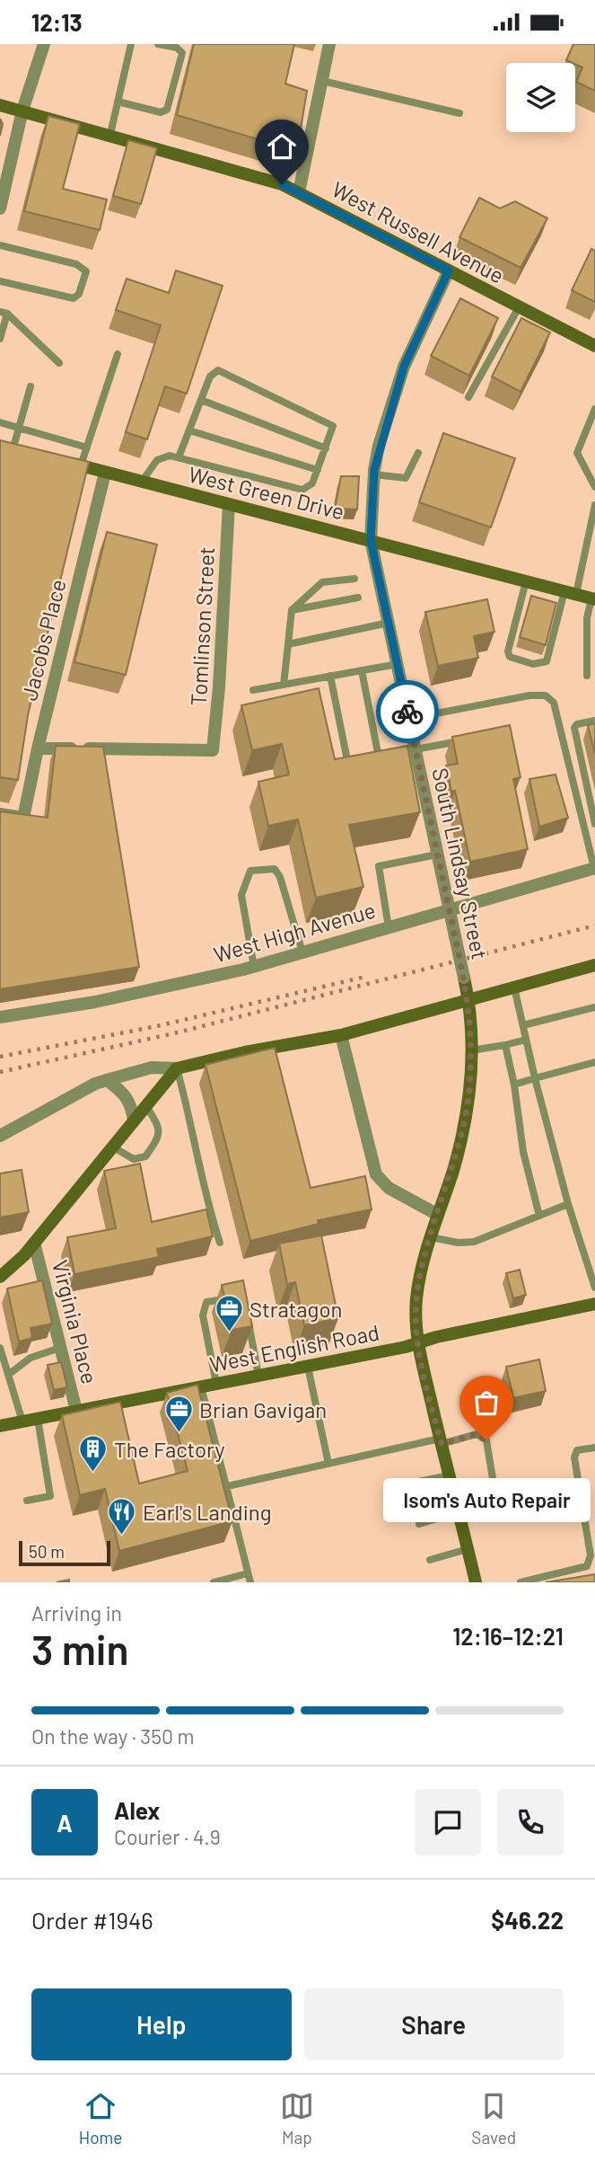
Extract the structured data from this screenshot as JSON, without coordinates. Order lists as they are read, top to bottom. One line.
{"streets":{"main road":["West Russell Avenue","West Green Drive","South Lindsay Street","West English Road"],"street":["Tomlinson Street","Jacobs Place","West High Avenue","Virginia Place"]},"crossings":[["West Russell Avenue","South Lindsay Street"],["West Green Drive","Tomlinson Street"],["West Green Drive","Jacobs Place"],["West Green Drive","South Lindsay Street"],["Tomlinson Street","Jacobs Place"],["South Lindsay Street","West High Avenue"],["South Lindsay Street","West English Road"],["Virginia Place","West English Road"]],"places":{"office":["Stratagon","Brian Gavigan"],"other":["Isom's Auto Repair"],"building":["The Factory"],"restaurant":["Earl's Landing"]},"scale_bar":"50 m","page":{"status":"12:13","bubble":"Isom's Auto Repair","scale":"50 m","heading":["3 min","Arriving in","12:16–12:21"],"panel":["Alex","Courier · 4.9","Order #1946","$46.22"],"bar":"On the way · 350 m","round":"A","buttons":["Help","Share"],"tabs":["Home","Map","Saved"]}}
